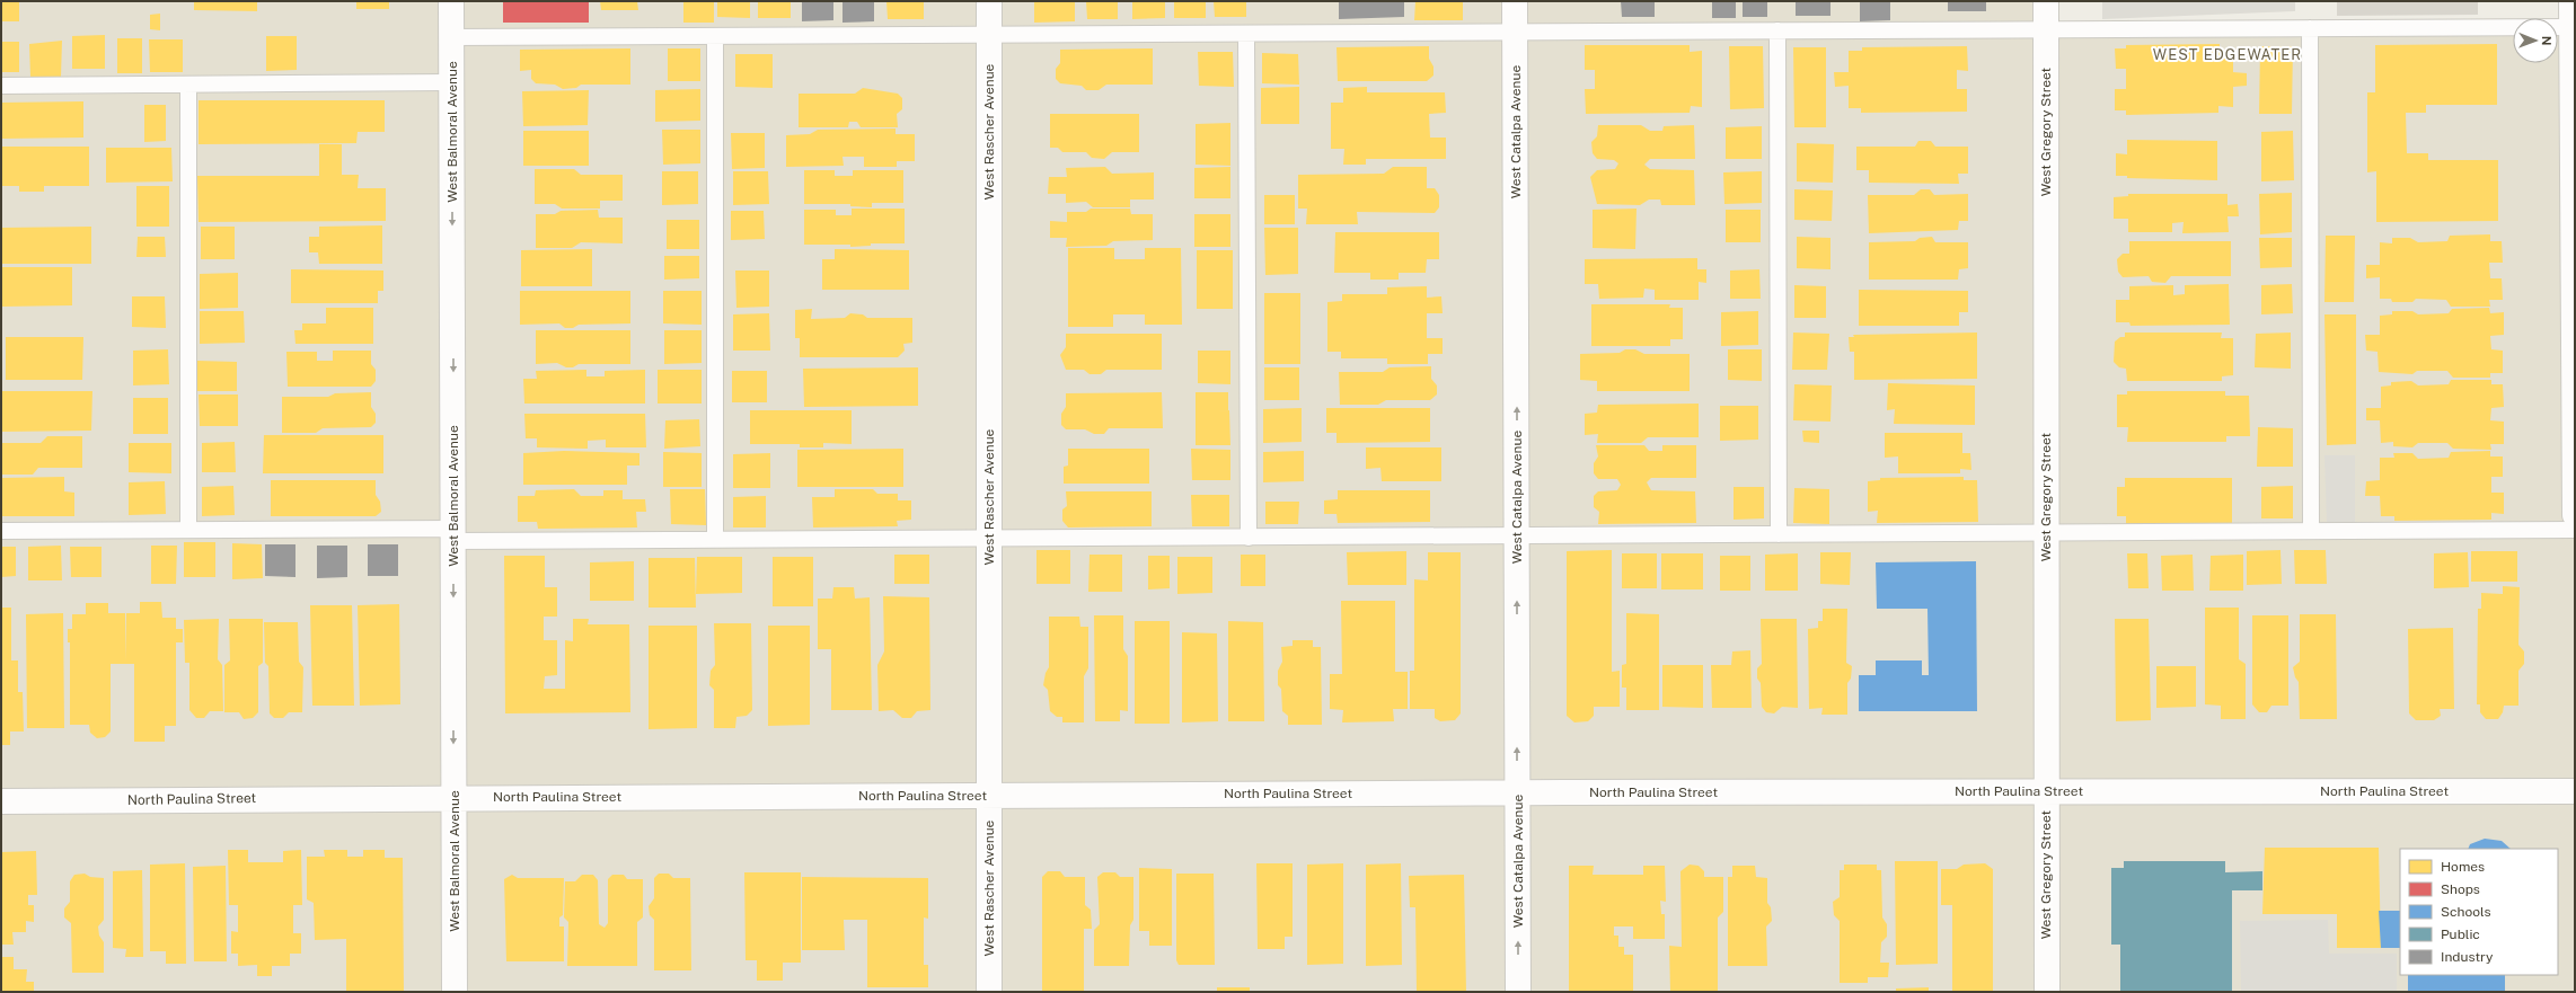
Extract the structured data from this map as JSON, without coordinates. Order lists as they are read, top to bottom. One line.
{"streets":{"street":["West Balmoral Avenue","West Rascher Avenue","West Catalpa Avenue","West Gregory Street","North Paulina Street"]},"crossings":[["West Balmoral Avenue","North Paulina Street"],["West Rascher Avenue","North Paulina Street"],["West Catalpa Avenue","North Paulina Street"],["West Gregory Street","North Paulina Street"]],"one_way":["West Balmoral Avenue","West Catalpa Avenue"],"districts":["WEST EDGEWATER"],"legend":["Homes","Shops","Schools","Public","Industry"],"north":"right"}
